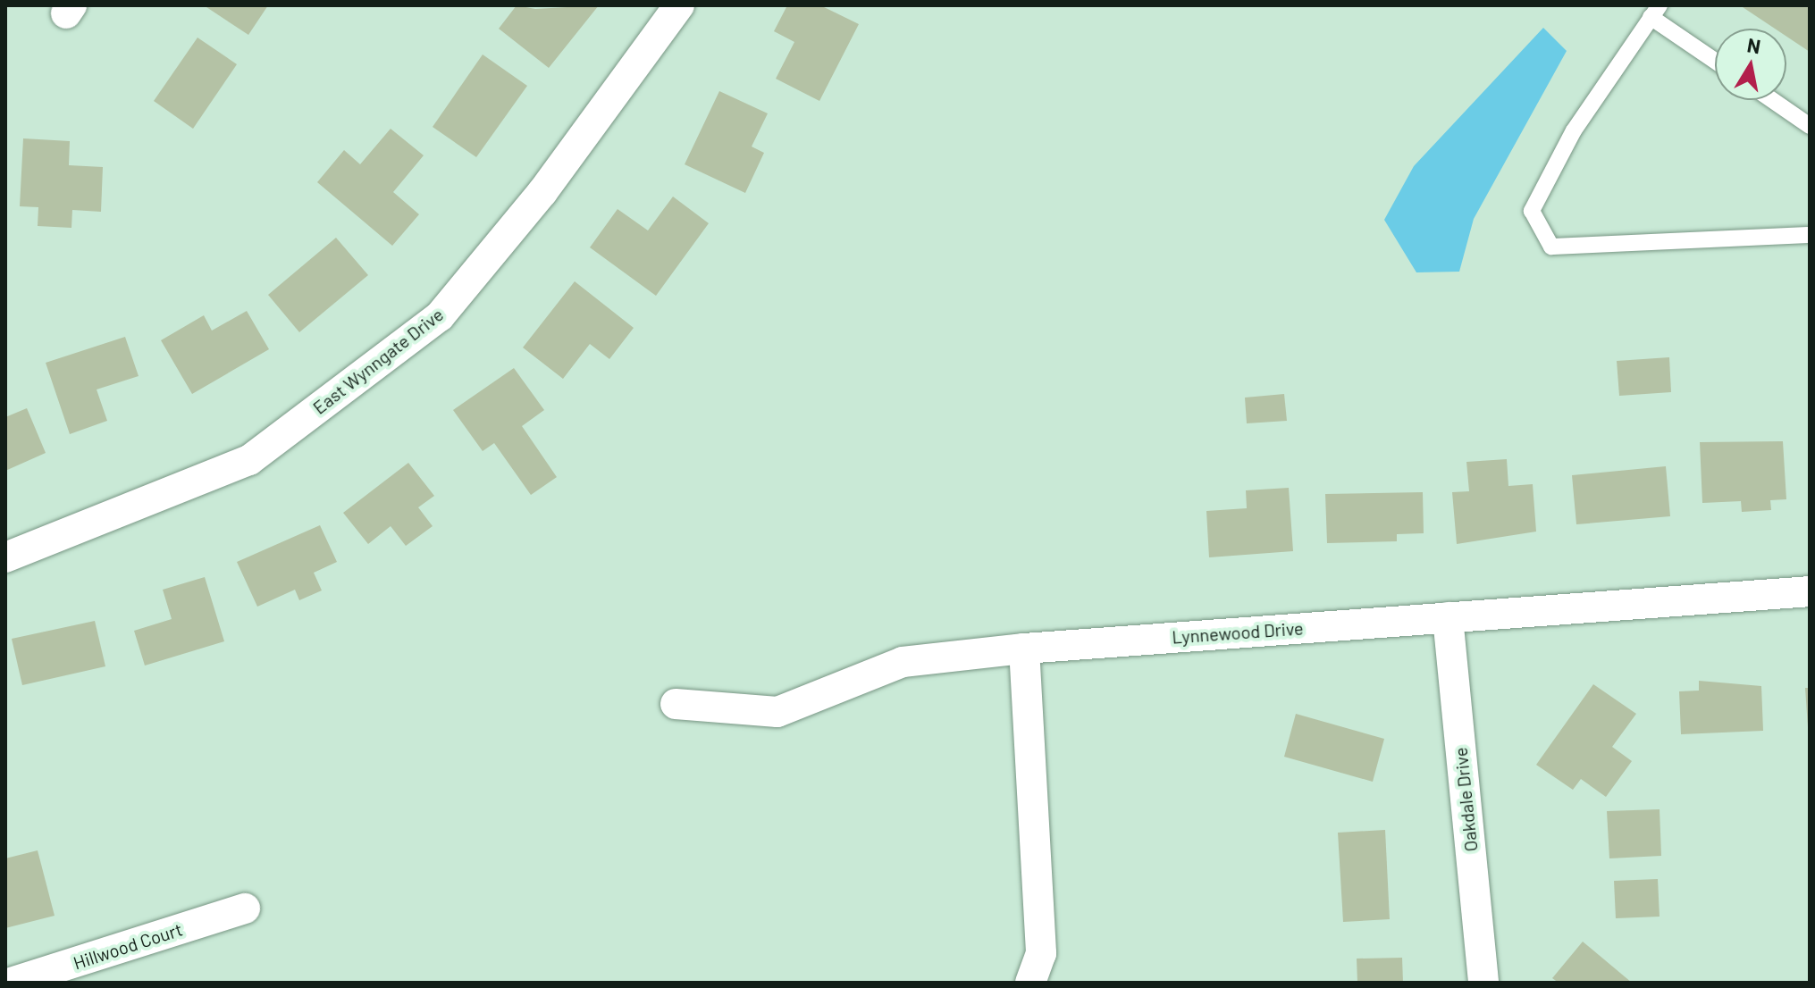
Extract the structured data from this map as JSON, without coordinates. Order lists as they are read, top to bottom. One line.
{"streets":{"street":["East Wynngate Drive","Lynnewood Drive","Oakdale Drive","Hillwood Court"]},"crossings":[["Lynnewood Drive","Oakdale Drive"]],"north":"top"}
